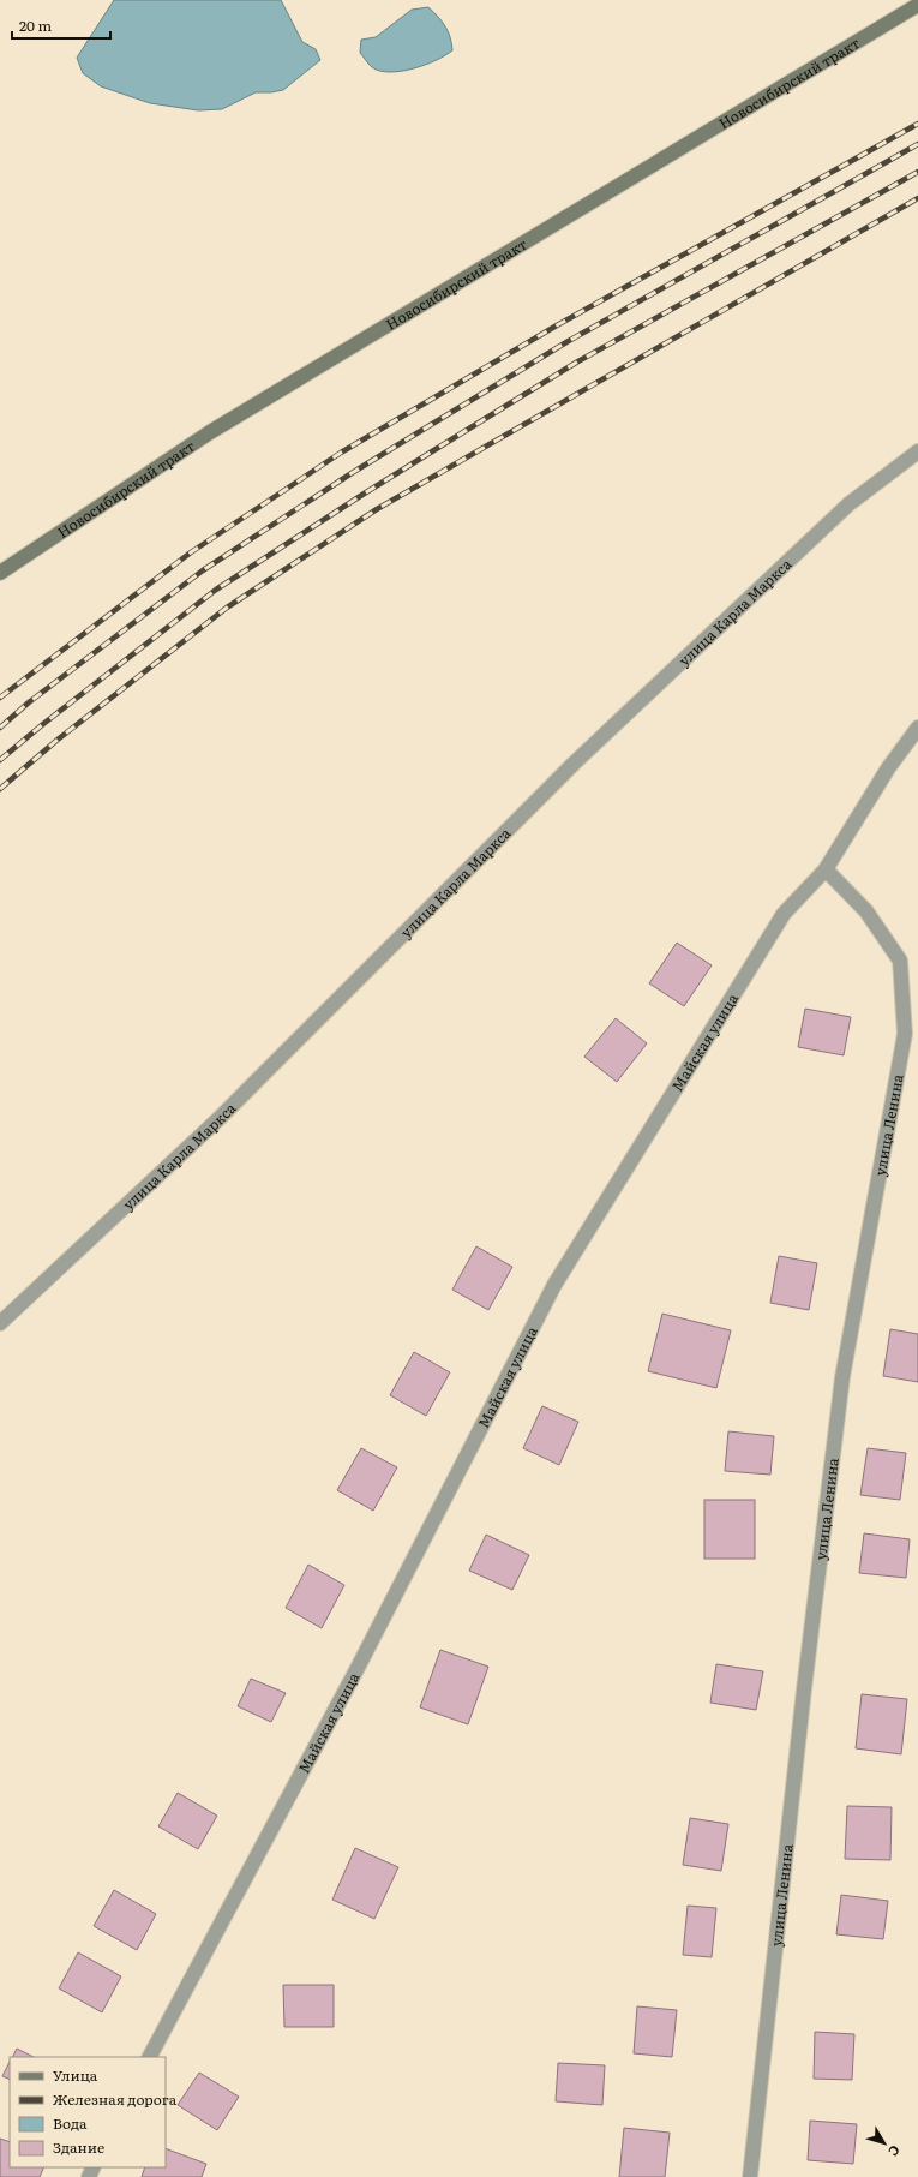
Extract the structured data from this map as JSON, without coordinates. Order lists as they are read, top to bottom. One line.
{"streets":{"main road":["Новосибирский тракт"],"street":["улица Карла Маркса","Майская улица","улица Ленина"]},"crossings":[["Майская улица","улица Ленина"]],"legend":["Улица","Железная дорога","Вода","Здание"],"scale_bar":"20 m","north":"bottom right"}
